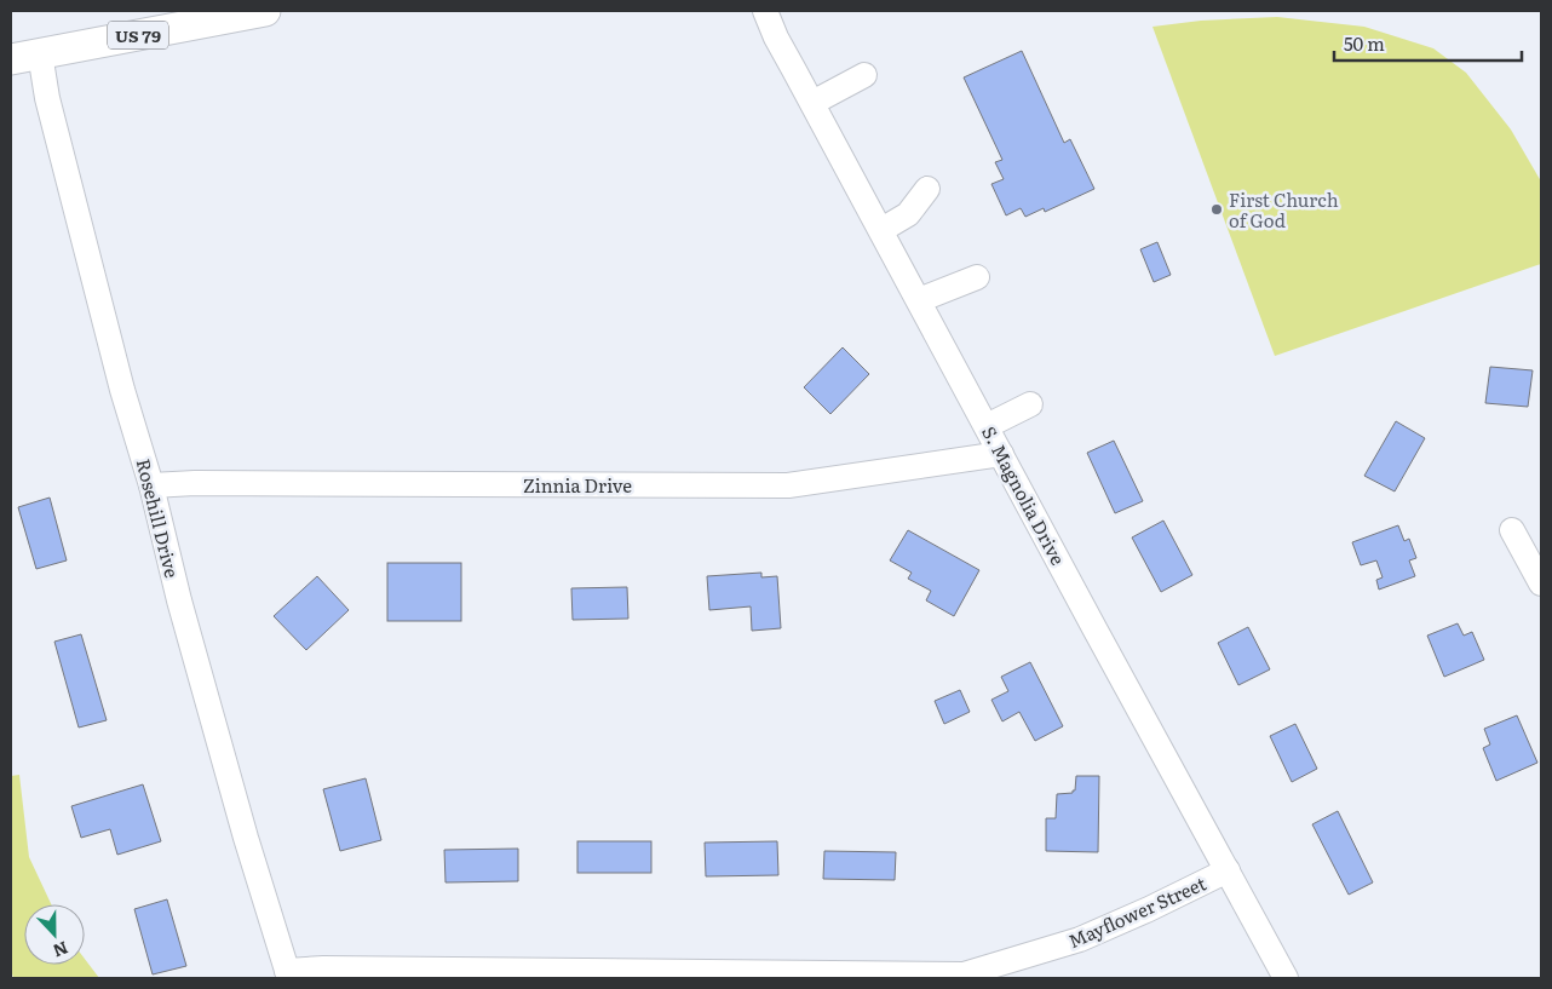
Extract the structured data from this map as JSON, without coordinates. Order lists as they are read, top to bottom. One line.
{"streets":{"main road":["US 79"],"street":["Zinnia Drive","S. Magnolia Drive","Rosehill Drive","Mayflower Street"]},"crossings":[["US 79","Rosehill Drive"],["Zinnia Drive","S. Magnolia Drive"],["Zinnia Drive","Rosehill Drive"],["S. Magnolia Drive","Mayflower Street"],["Rosehill Drive","Mayflower Street"]],"places":["First Church of God"],"scale_bar":"50 m","north":"bottom"}
